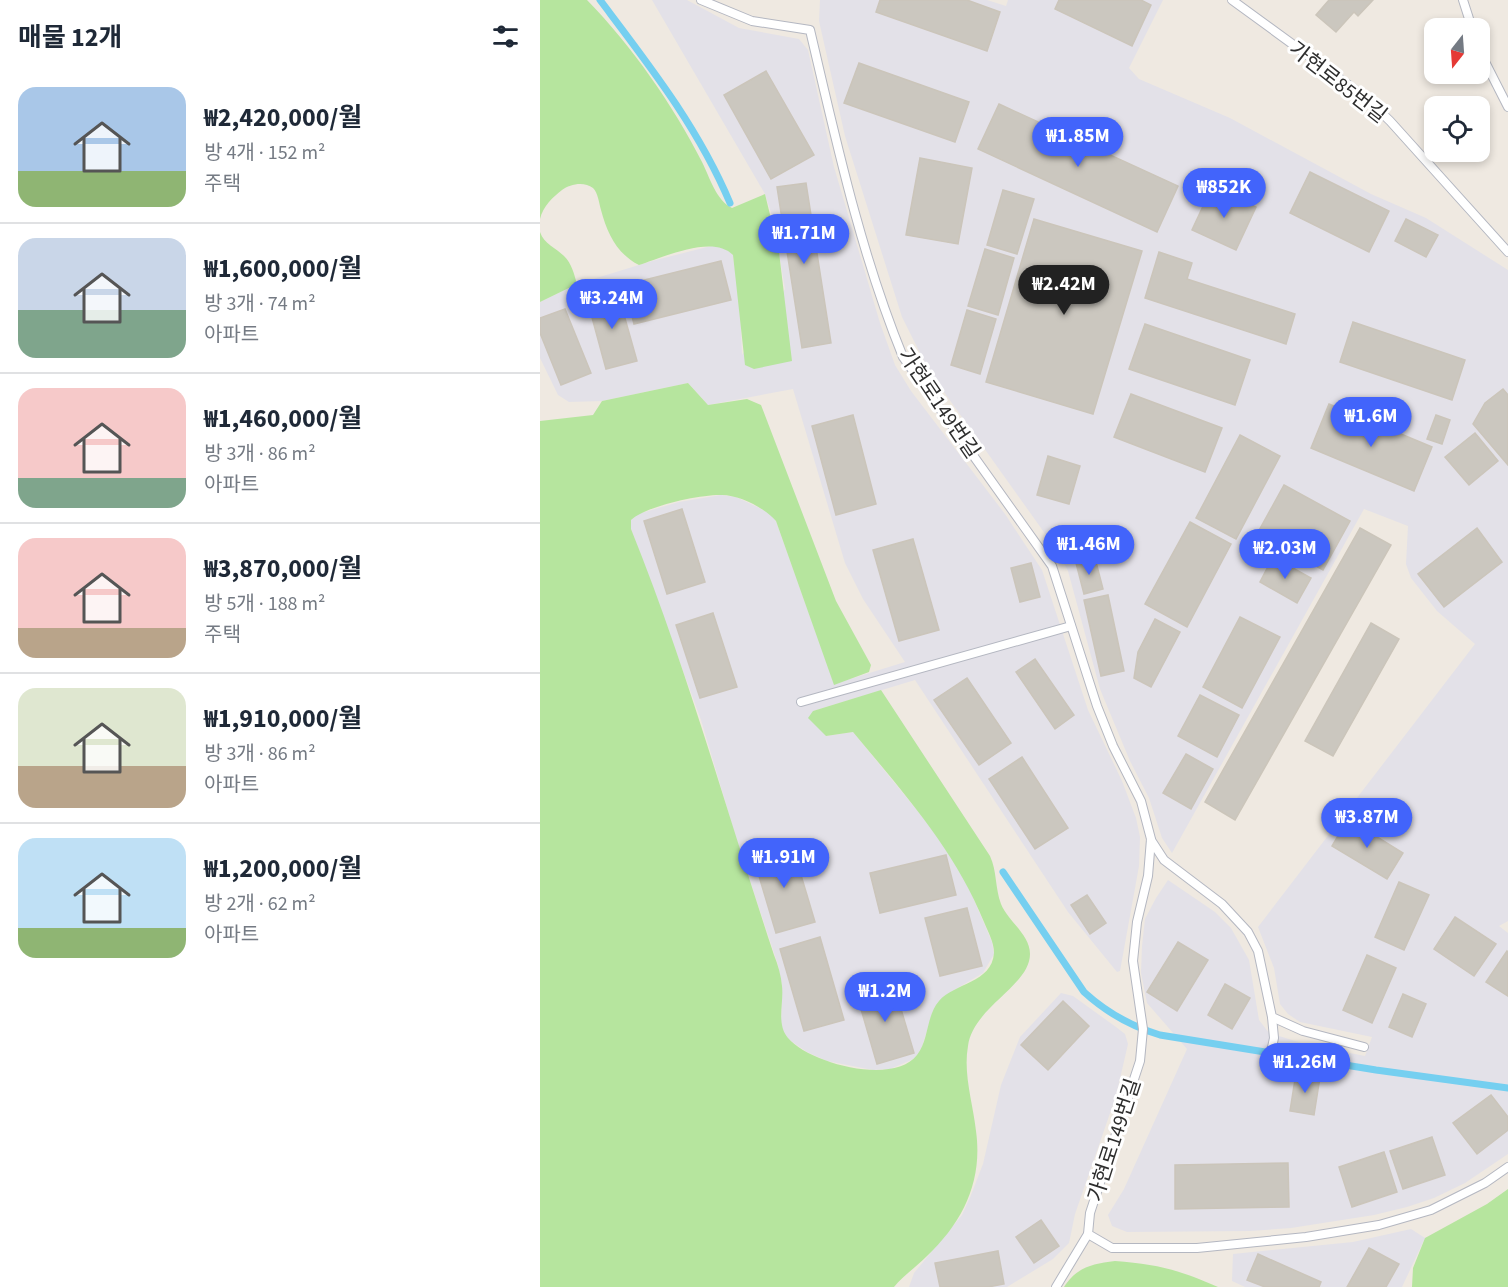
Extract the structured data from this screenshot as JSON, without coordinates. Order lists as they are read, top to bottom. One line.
{"streets":{"lane":["가현로85번길","가현로149번길"]},"north":"bottom","page":{"heading":"매물 12개","list":[{"name":"₩2,420,000/월","note":"방 4개 · 152 m² · 주택"},{"name":"₩1,600,000/월","note":"방 3개 · 74 m² · 아파트"},{"name":"₩1,460,000/월","note":"방 3개 · 86 m² · 아파트"},{"name":"₩3,870,000/월","note":"방 5개 · 188 m² · 주택"},{"name":"₩1,910,000/월","note":"방 3개 · 86 m² · 아파트"},{"name":"₩1,200,000/월","note":"방 2개 · 62 m² · 아파트"}],"price":["₩1.85M","₩852K","₩1.71M","₩2.42M","₩3.24M","₩1.6M","₩1.46M","₩2.03M","₩3.87M","₩1.91M","₩1.2M","₩1.26M"]}}
